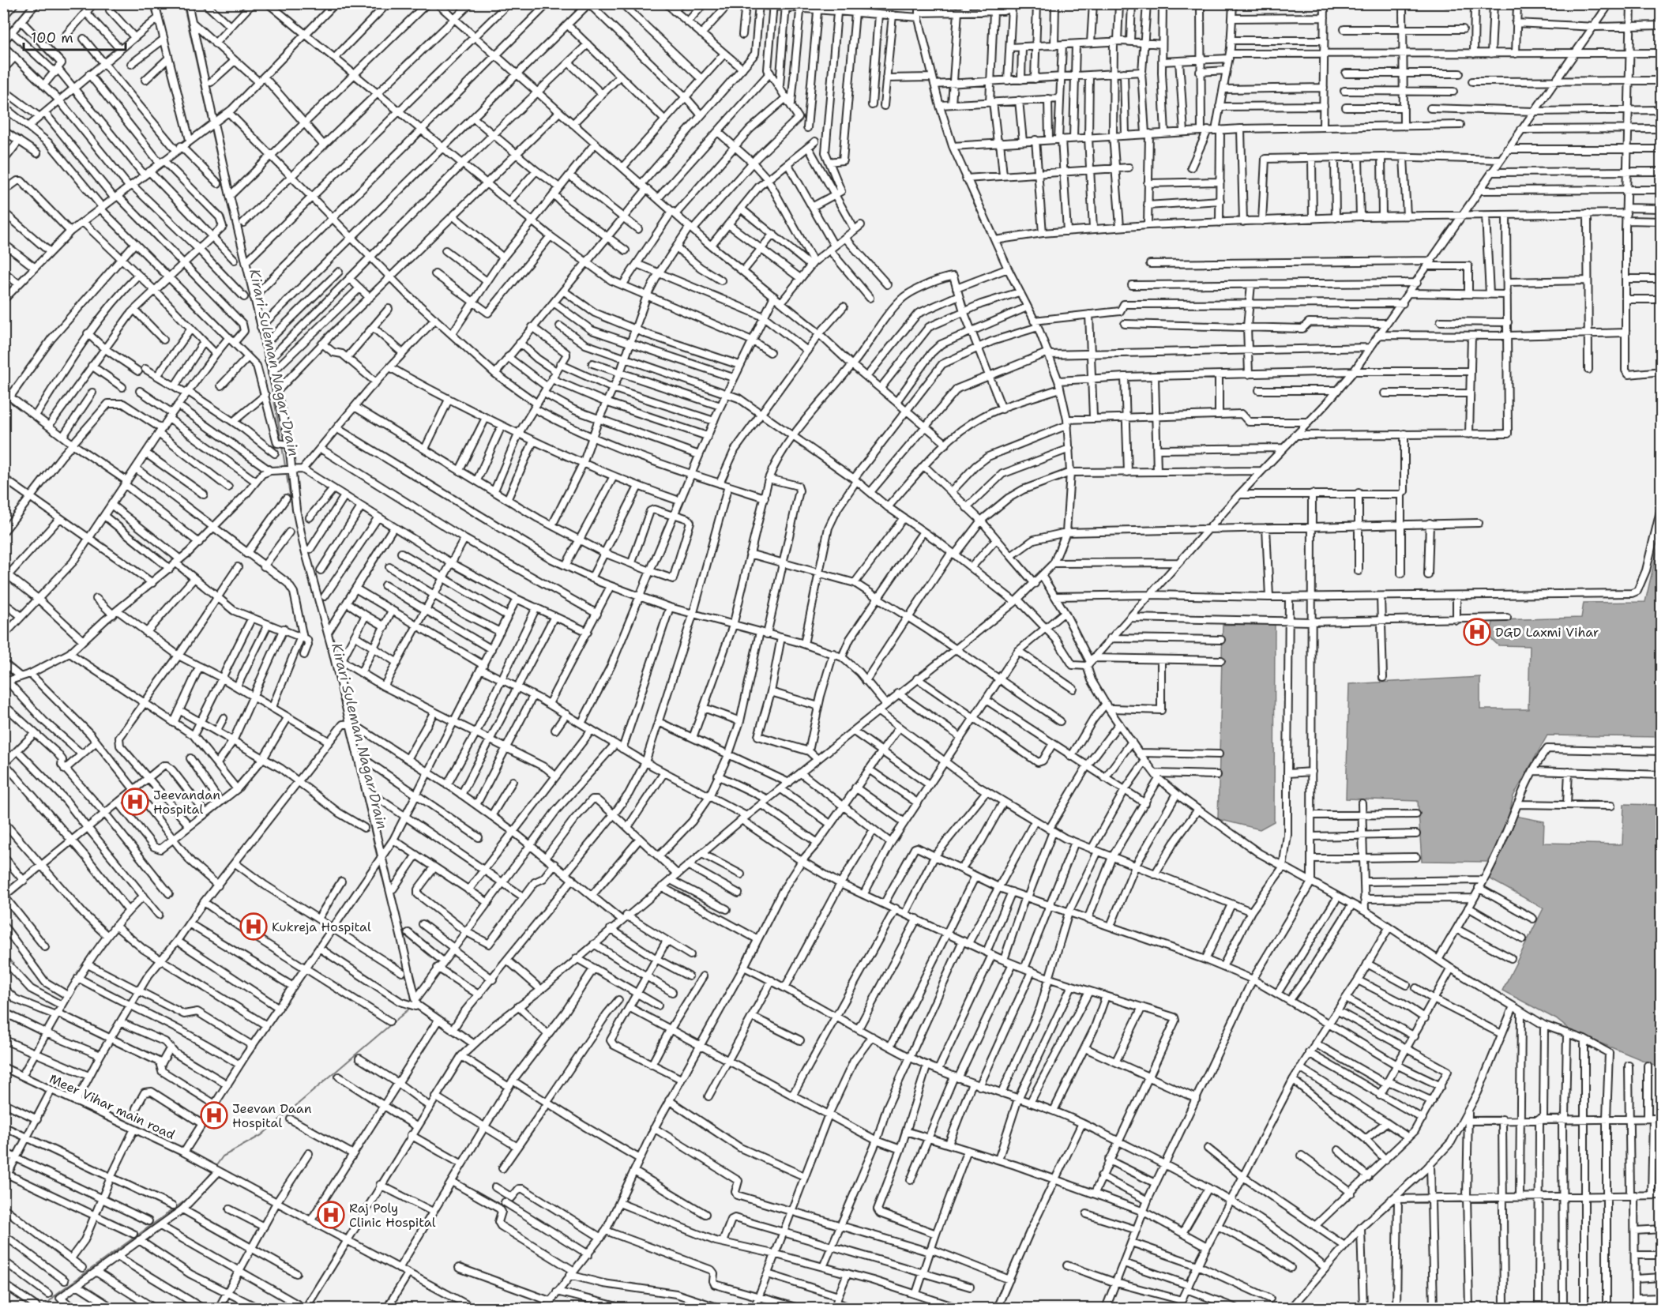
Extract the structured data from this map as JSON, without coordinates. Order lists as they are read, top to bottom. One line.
{"streets":{"street":["Meer Vihar main road"]},"water":["Kirari Suleman Nagar Drain"],"places":{"hospital":["DGD Laxmi Vihar","Jeevandan Hospital","Kukreja Hospital","Jeevan Daan Hospital","Raj Poly Clinic Hospital"]},"scale_bar":"100 m"}
